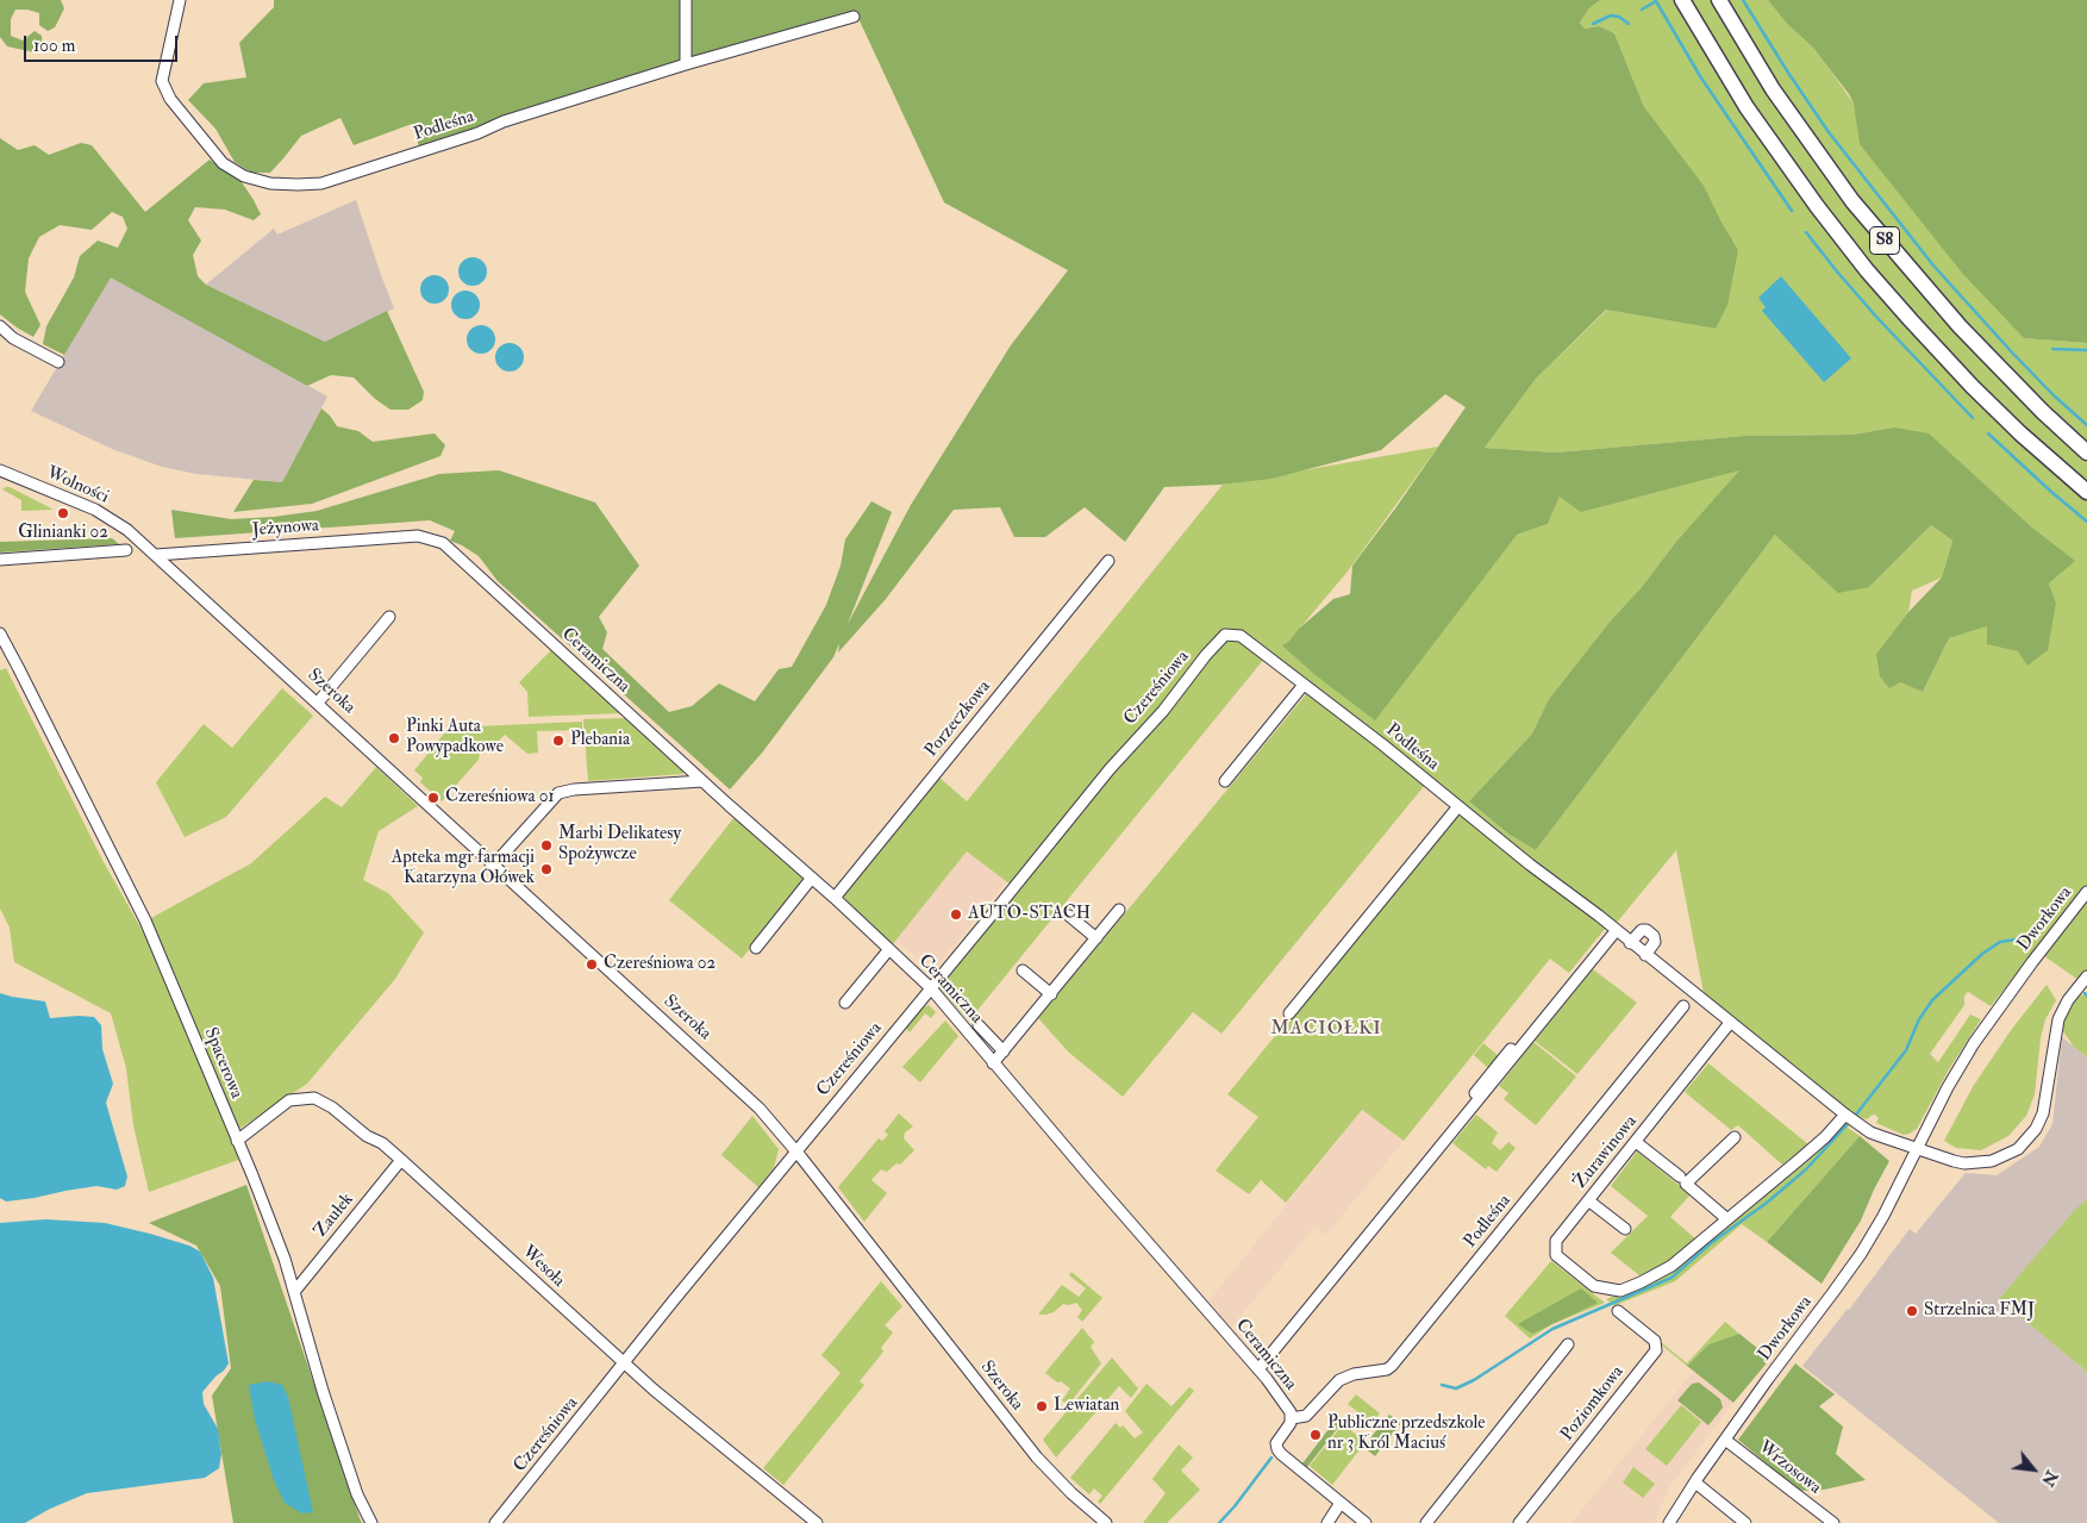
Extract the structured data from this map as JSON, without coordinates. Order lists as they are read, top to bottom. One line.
{"streets":{"highway":["S8"],"street":["Podleśna","Wolności","Jeżynowa","Ceramiczna","Czereśniowa","Szeroka","Porzeczkowa","Dworkowa","Spacerowa","Żurawinowa","Zaułek","Wesoła","Poziomkowa","Wrzosowa"]},"crossings":[["Podleśna","Ceramiczna"],["Podleśna","Czereśniowa"],["Podleśna","Dworkowa"],["Podleśna","Żurawinowa"],["Wolności","Szeroka"],["Jeżynowa","Ceramiczna"],["Jeżynowa","Szeroka"],["Ceramiczna","Czereśniowa"],["Ceramiczna","Porzeczkowa"],["Czereśniowa","Szeroka"],["Czereśniowa","Wesoła"],["Dworkowa","Wrzosowa"],["Spacerowa","Zaułek"],["Spacerowa","Wesoła"],["Zaułek","Wesoła"]],"districts":["MACIOŁKI"],"places":["Glinianki 02","Pinki Auta Powypadkowe","Plebania","Czereśniowa 01","Marbi Delikatesy Spożywcze","Apteka mgr farmacji Katarzyna Ołówek","AUTO-STACH","Czereśniowa 02","Strzelnica FMJ","Lewiatan","Publiczne przedszkole nr 3 Król Maciuś"],"scale_bar":"100 m","north":"bottom right"}
